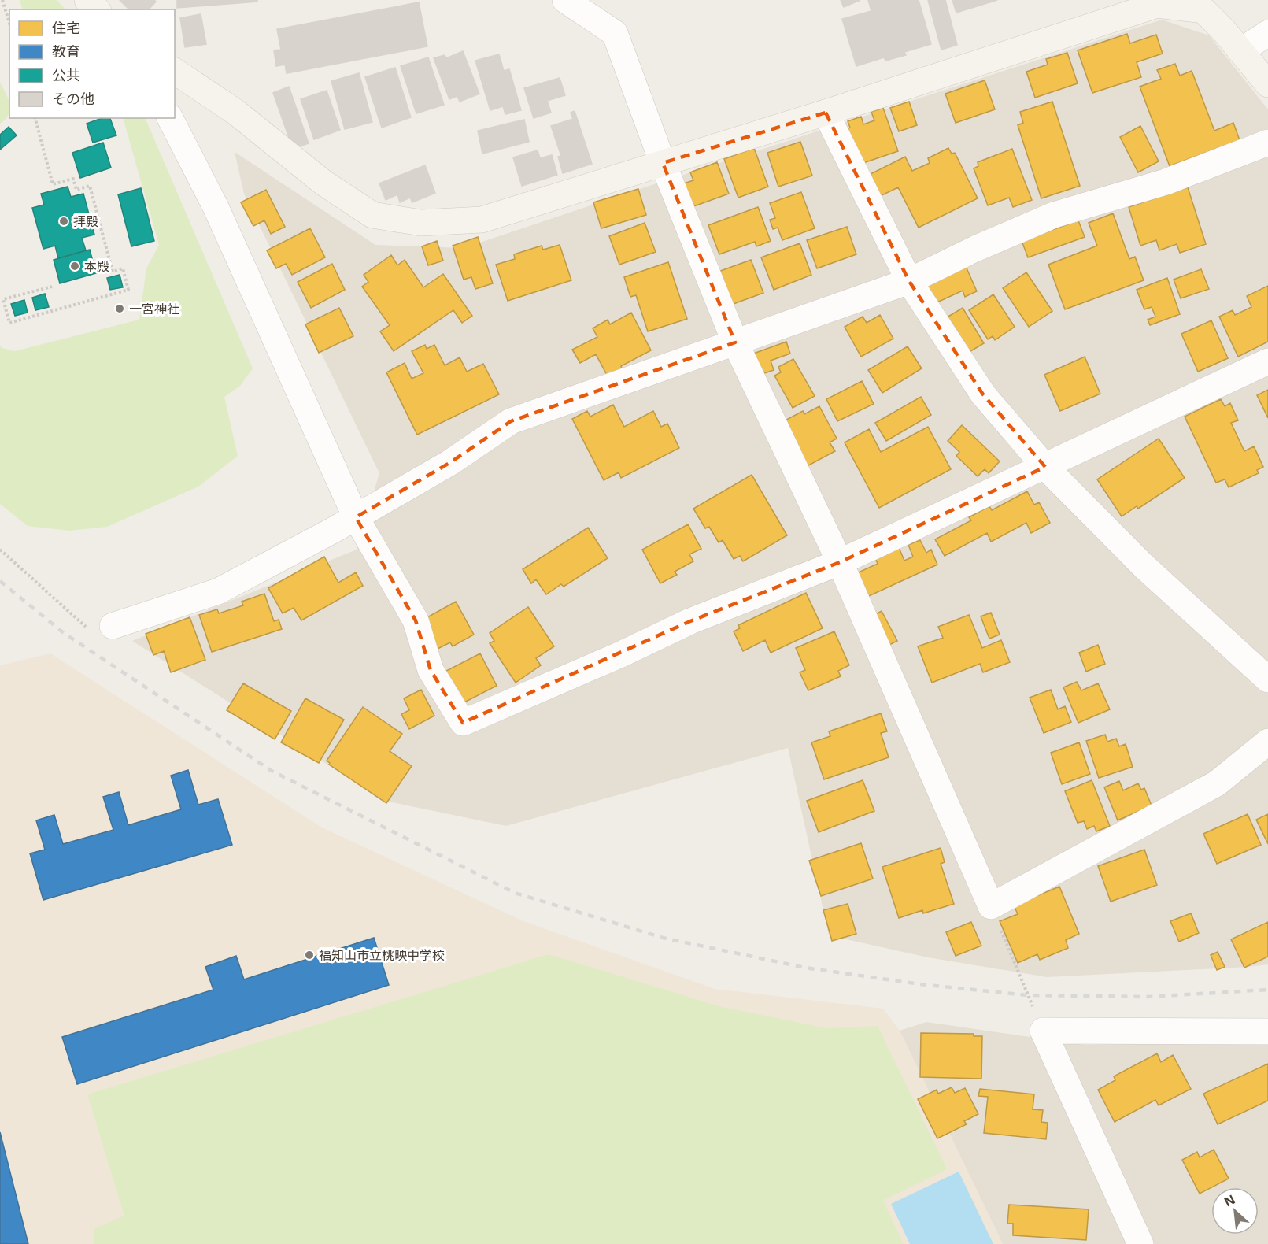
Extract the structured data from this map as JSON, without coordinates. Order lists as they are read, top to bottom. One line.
{"places":["拝殿","本殿","一宮神社","福知山市立桃映中学校"],"legend":["住宅","教育","公共","その他"],"north":"top left"}
